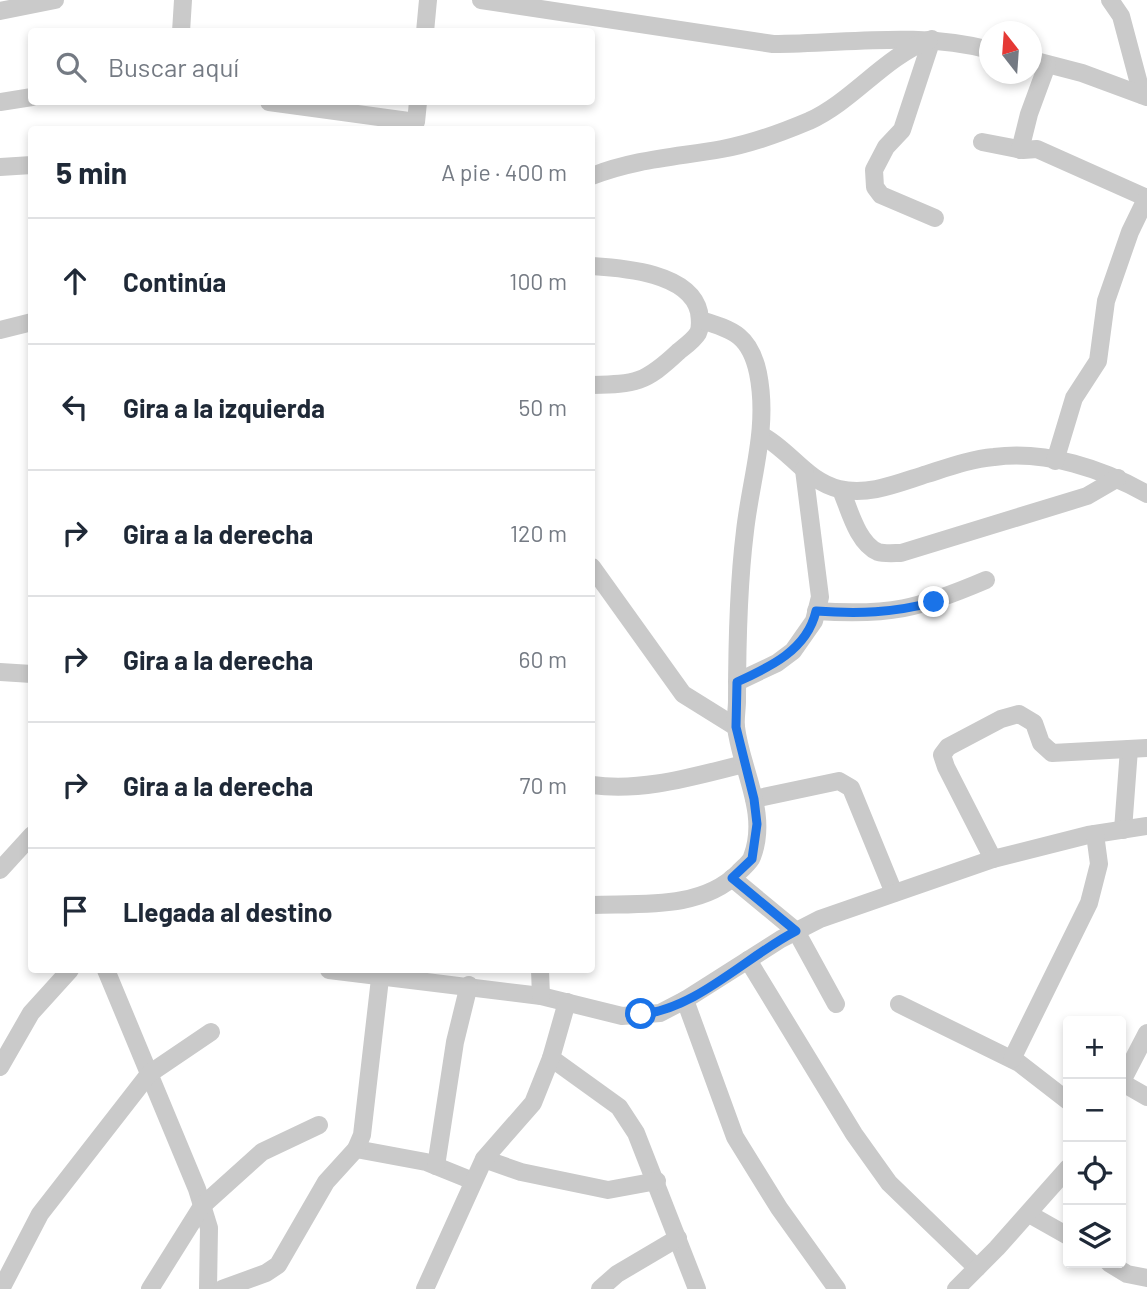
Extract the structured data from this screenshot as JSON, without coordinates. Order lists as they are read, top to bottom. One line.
{"north":"top","page":{"search":"Buscar aquí","heading":["5 min","A pie · 400 m"],"list":[["Continúa","100 m"],["Gira a la izquierda","50 m"],["Gira a la derecha","120 m"],["Gira a la derecha","60 m"],["Gira a la derecha","70 m"],"Llegada al destino"],"map_buttons":["+","−"]}}
